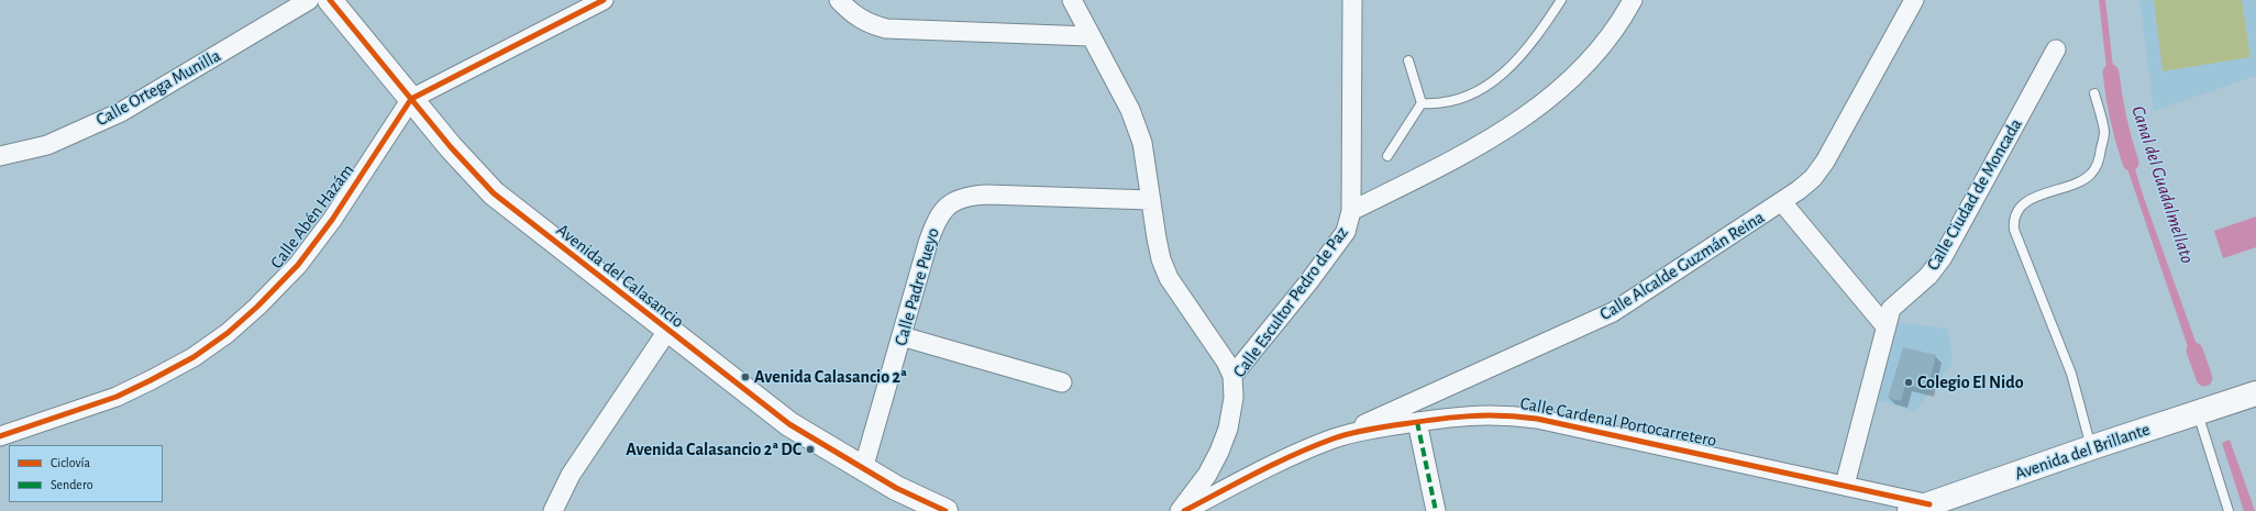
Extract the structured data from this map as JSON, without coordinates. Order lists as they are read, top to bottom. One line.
{"streets":{"street":["Calle Ortega Munilla","Calle Ciudad de Moncada","Calle Abén Hazám","Calle Alcalde Guzmán Reina","Avenida del Calasancio","Calle Padre Pueyo","Calle Escultor Pedro de Paz","Calle Cardenal Portocarretero","Avenida del Brillante"]},"crossings":[["Calle Ciudad de Moncada","Calle Cardenal Portocarretero"],["Calle Abén Hazám","Avenida del Calasancio"],["Calle Alcalde Guzmán Reina","Calle Cardenal Portocarretero"],["Avenida del Calasancio","Calle Padre Pueyo"],["Calle Cardenal Portocarretero","Avenida del Brillante"]],"water":["Canal del Guadalmellato"],"places":["Avenida Calasancio 2ª","Colegio El Nido","Avenida Calasancio 2ª DC"],"legend":["Ciclovía","Sendero"]}
